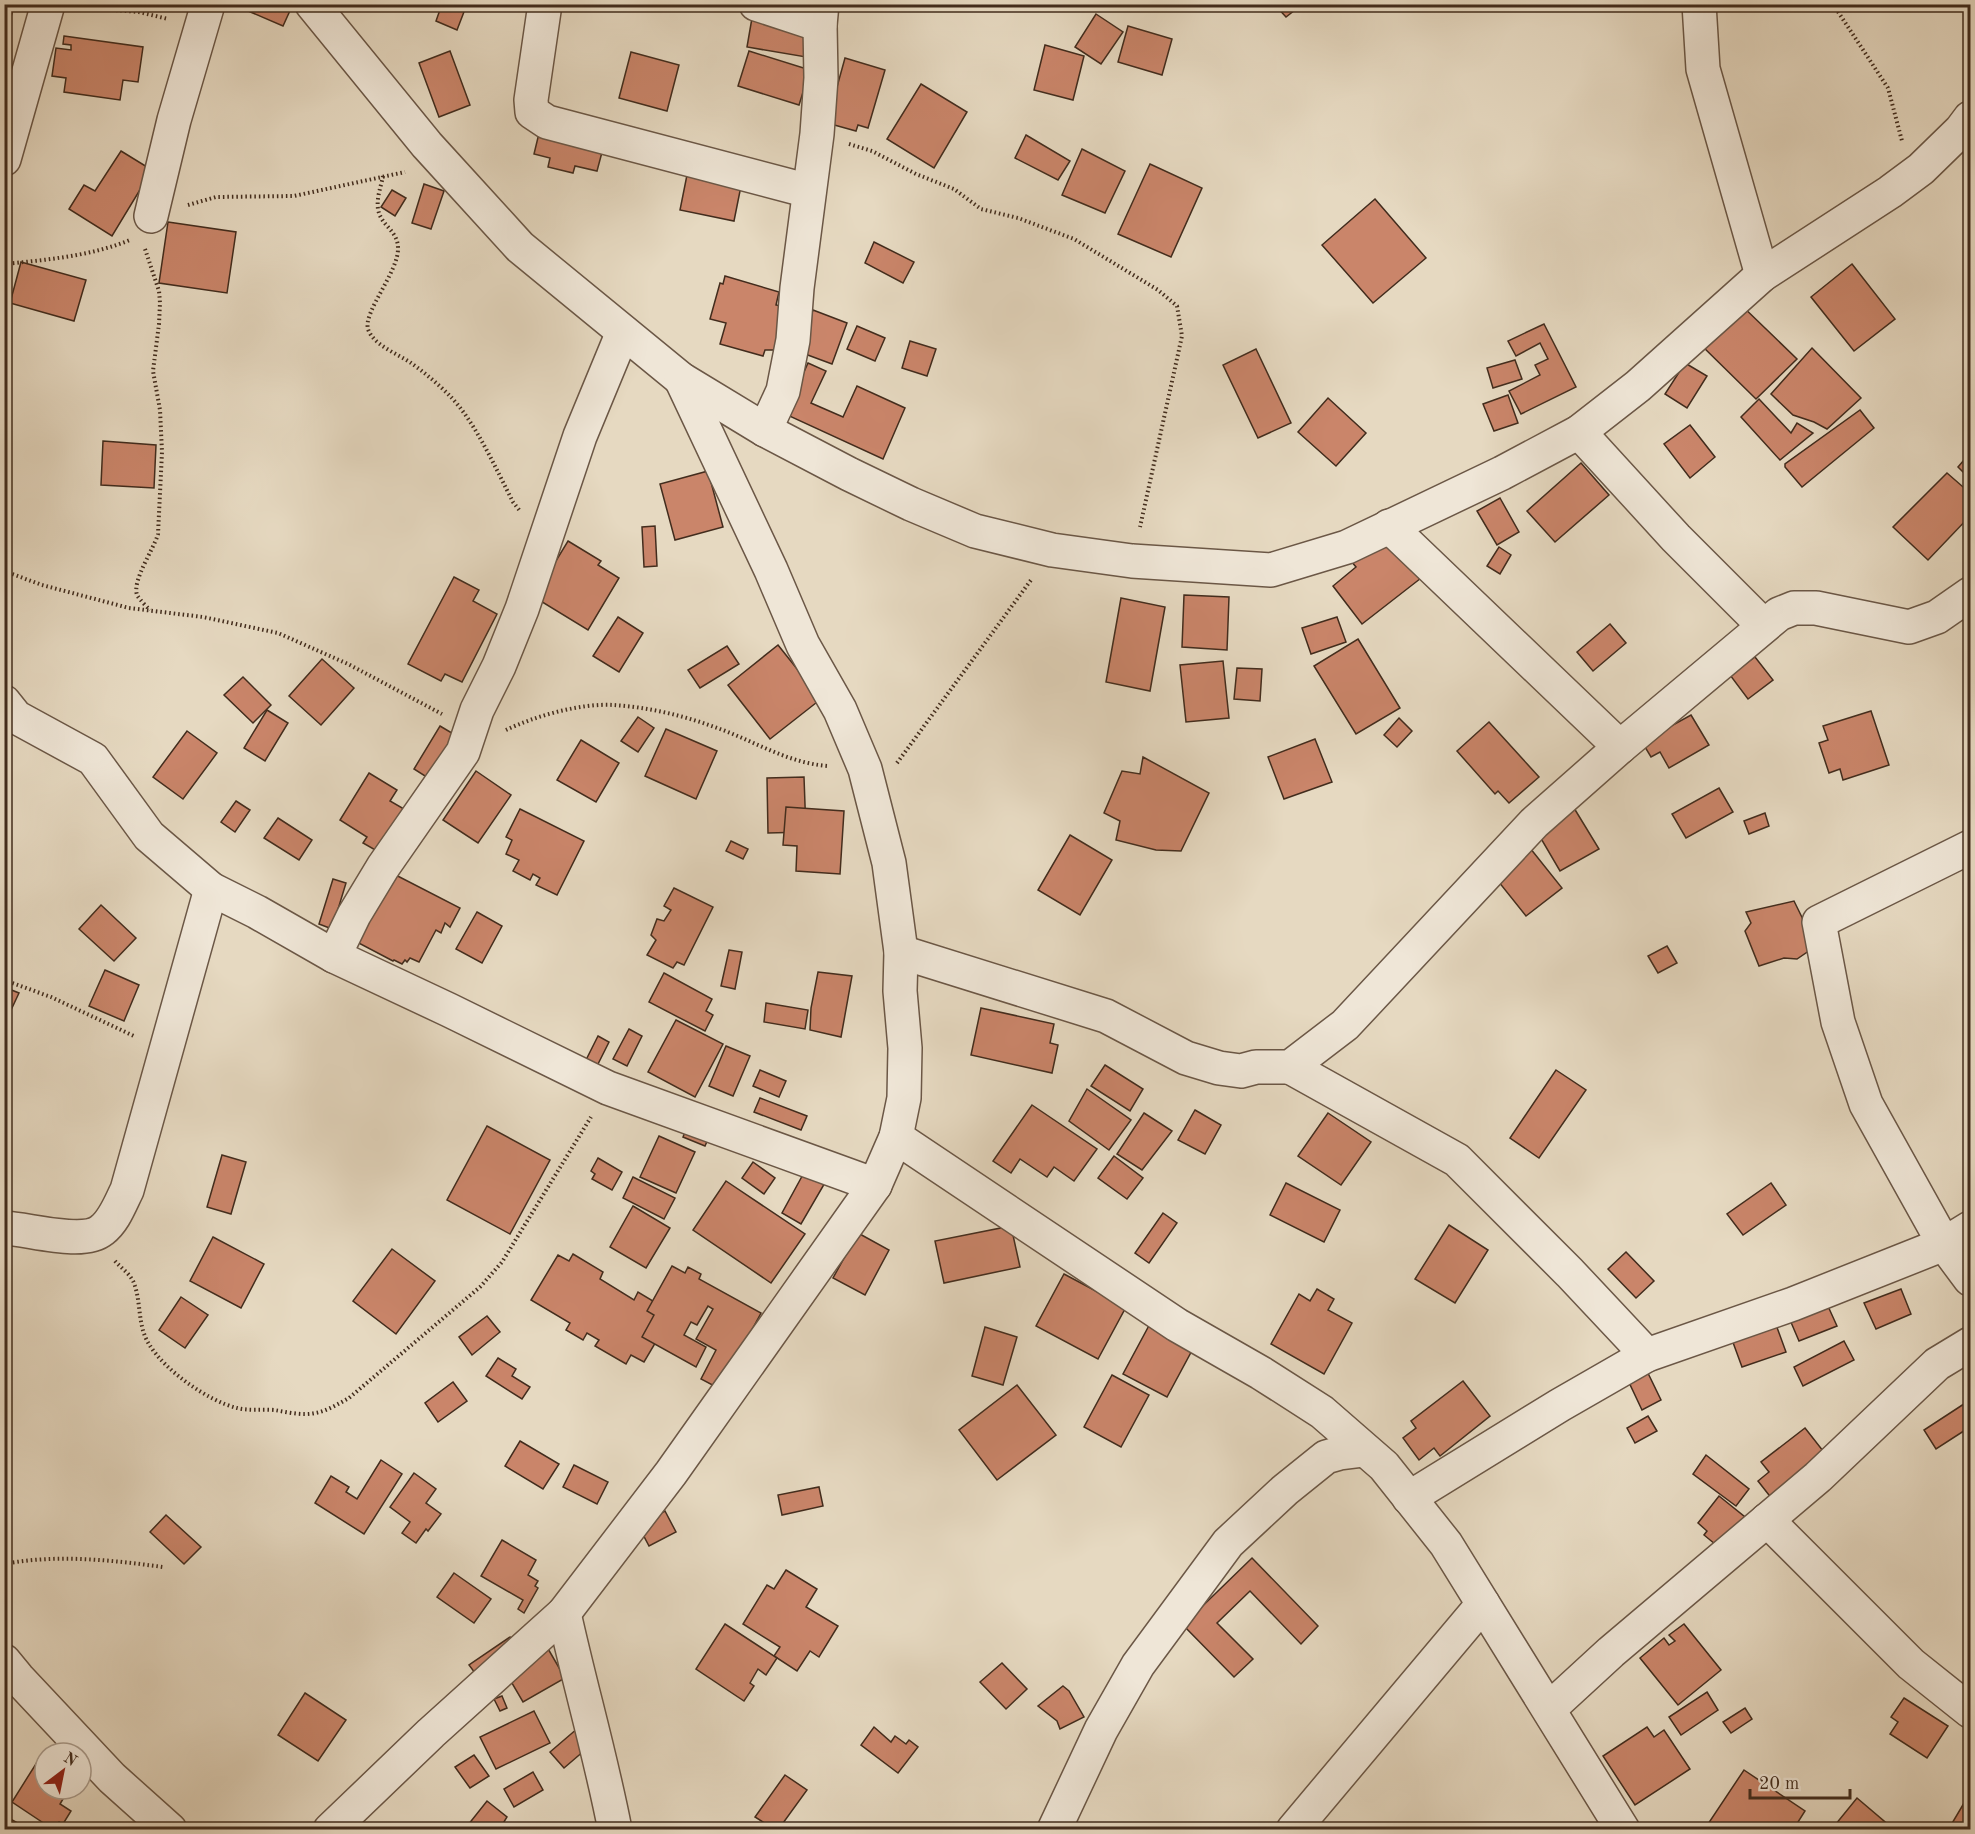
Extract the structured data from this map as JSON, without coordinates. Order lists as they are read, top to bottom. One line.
{"scale_bar":"20 m","north":"top right"}
